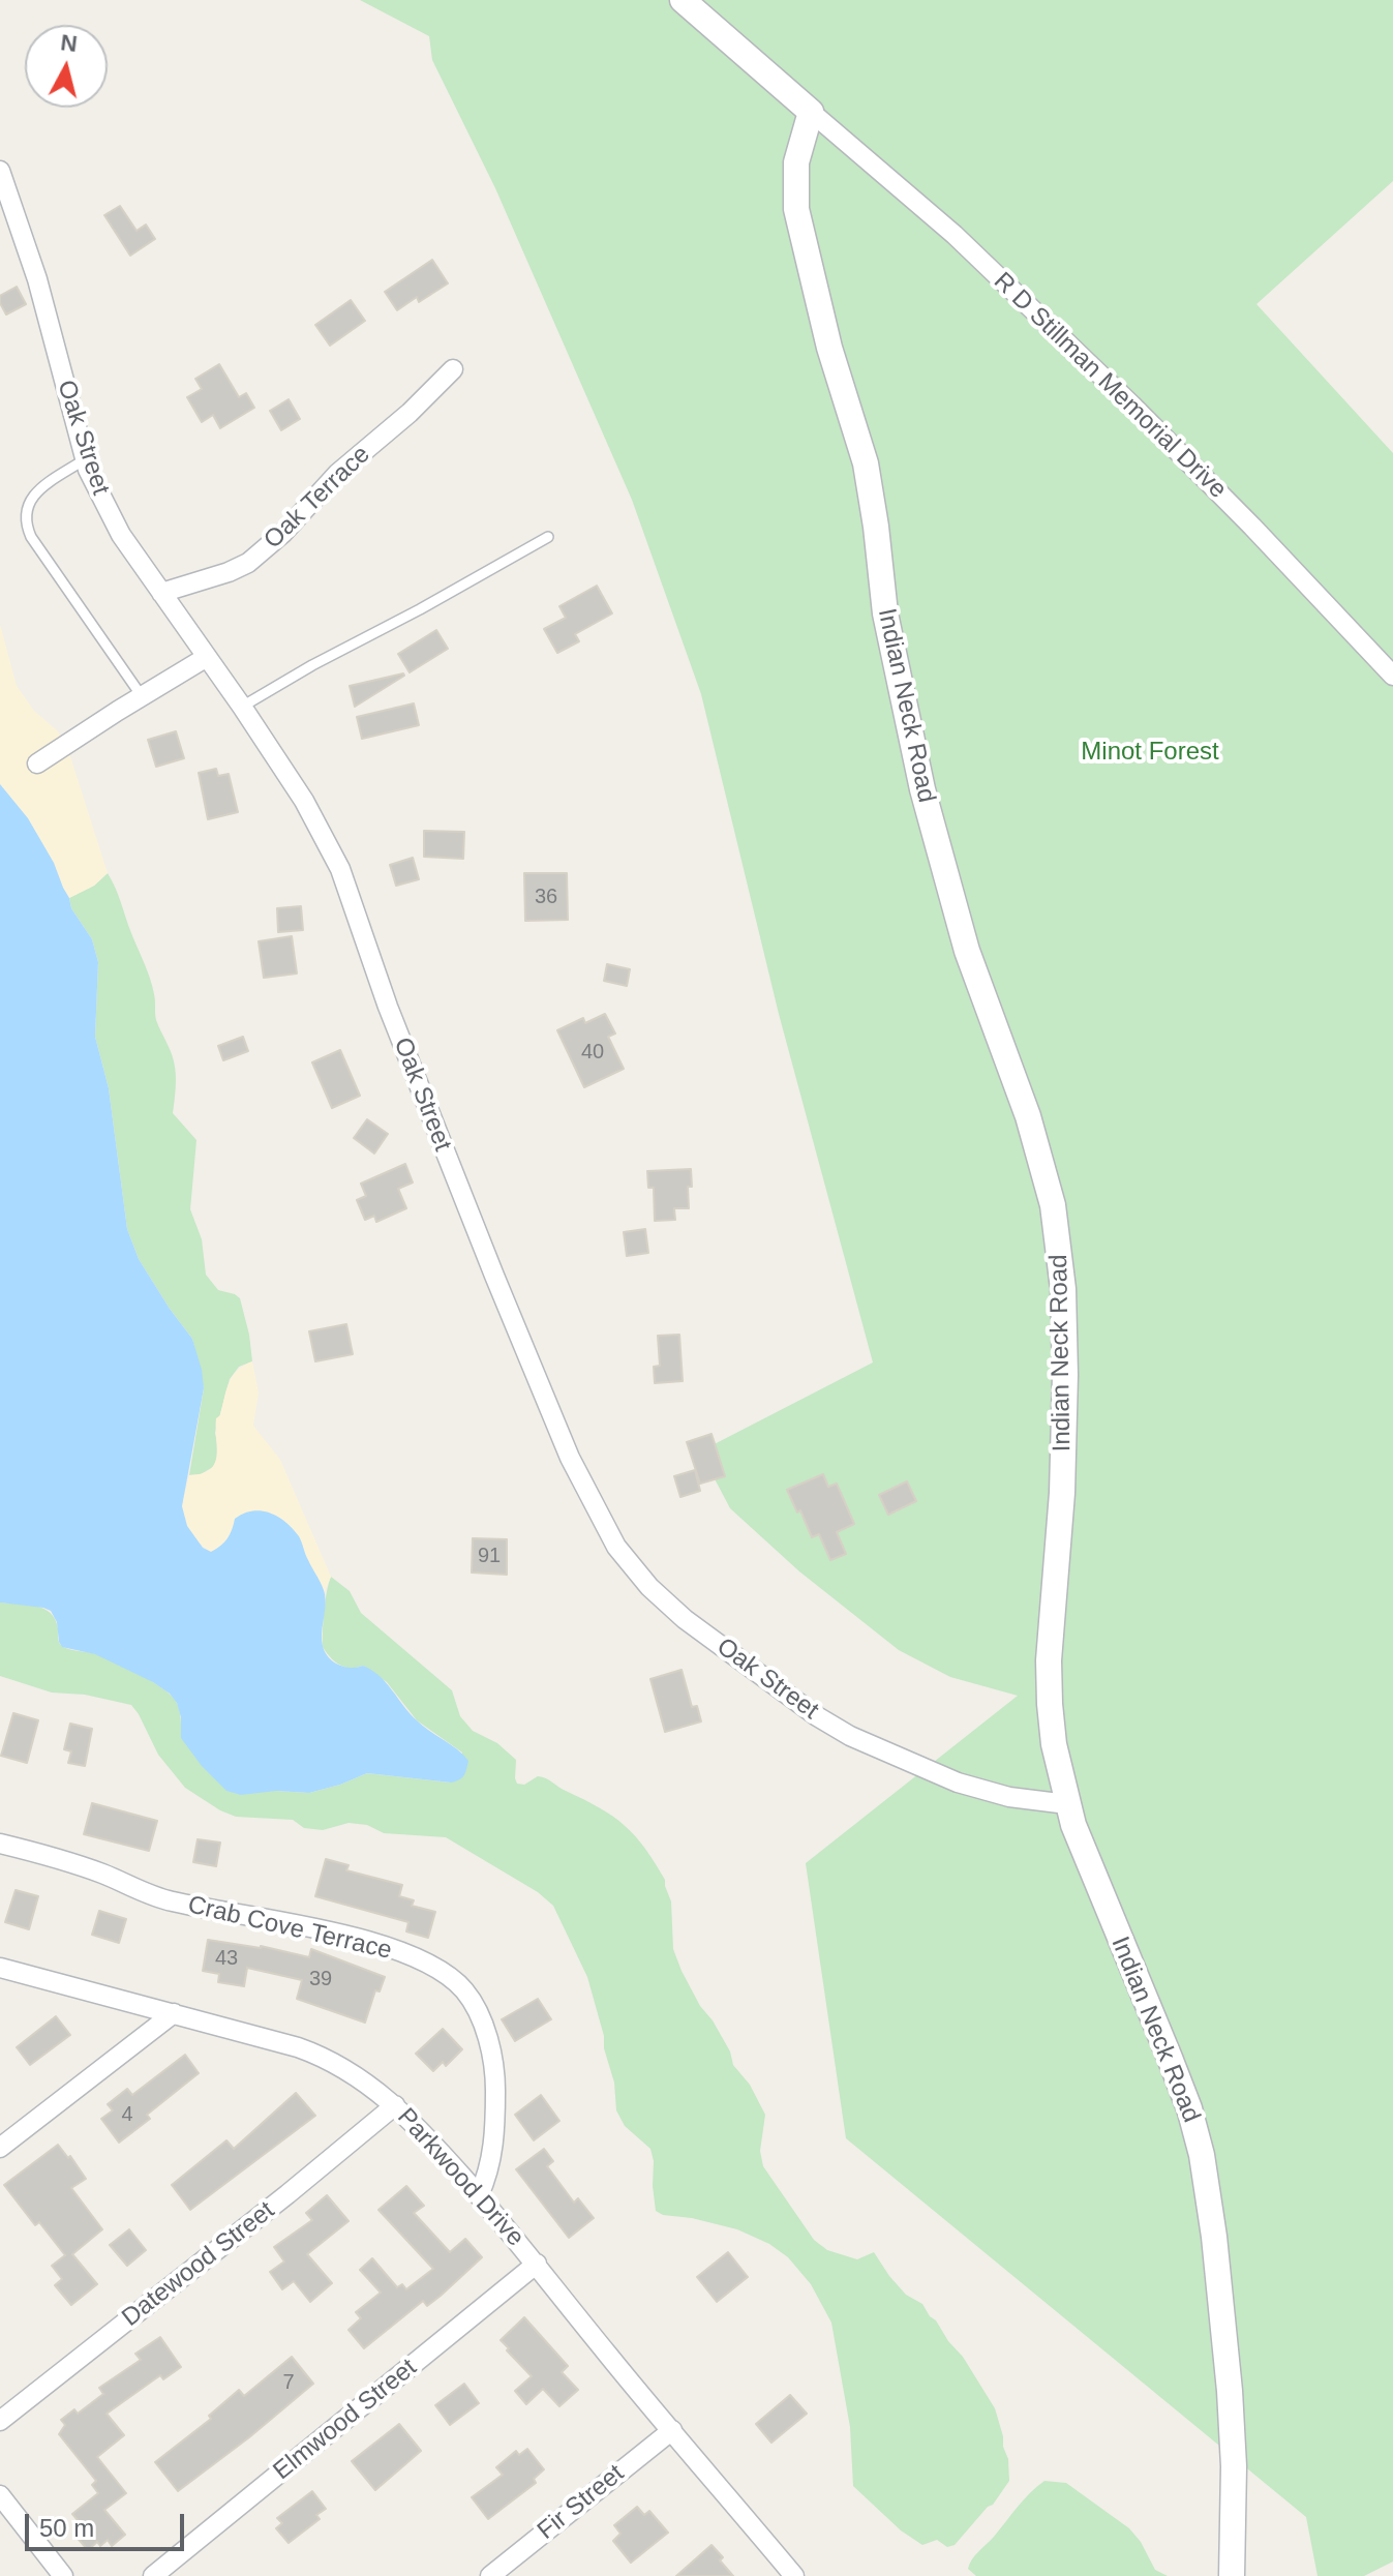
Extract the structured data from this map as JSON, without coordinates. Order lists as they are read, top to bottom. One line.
{"streets":{"street":["R D Stillman Memorial Drive","Oak Street","Oak Terrace","Indian Neck Road","Crab Cove Terrace","Parkwood Drive","Datewood Street","Elmwood Street","Fir Street"]},"crossings":[["R D Stillman Memorial Drive","Indian Neck Road"],["Oak Street","Oak Terrace"],["Oak Street","Indian Neck Road"],["Crab Cove Terrace","Parkwood Drive"],["Parkwood Drive","Datewood Street"],["Parkwood Drive","Elmwood Street"],["Parkwood Drive","Fir Street"]],"parks":["Minot Forest"],"house_numbers":["36","40","91","43","39","4","7"],"scale_bar":"50 m","north":"top"}
